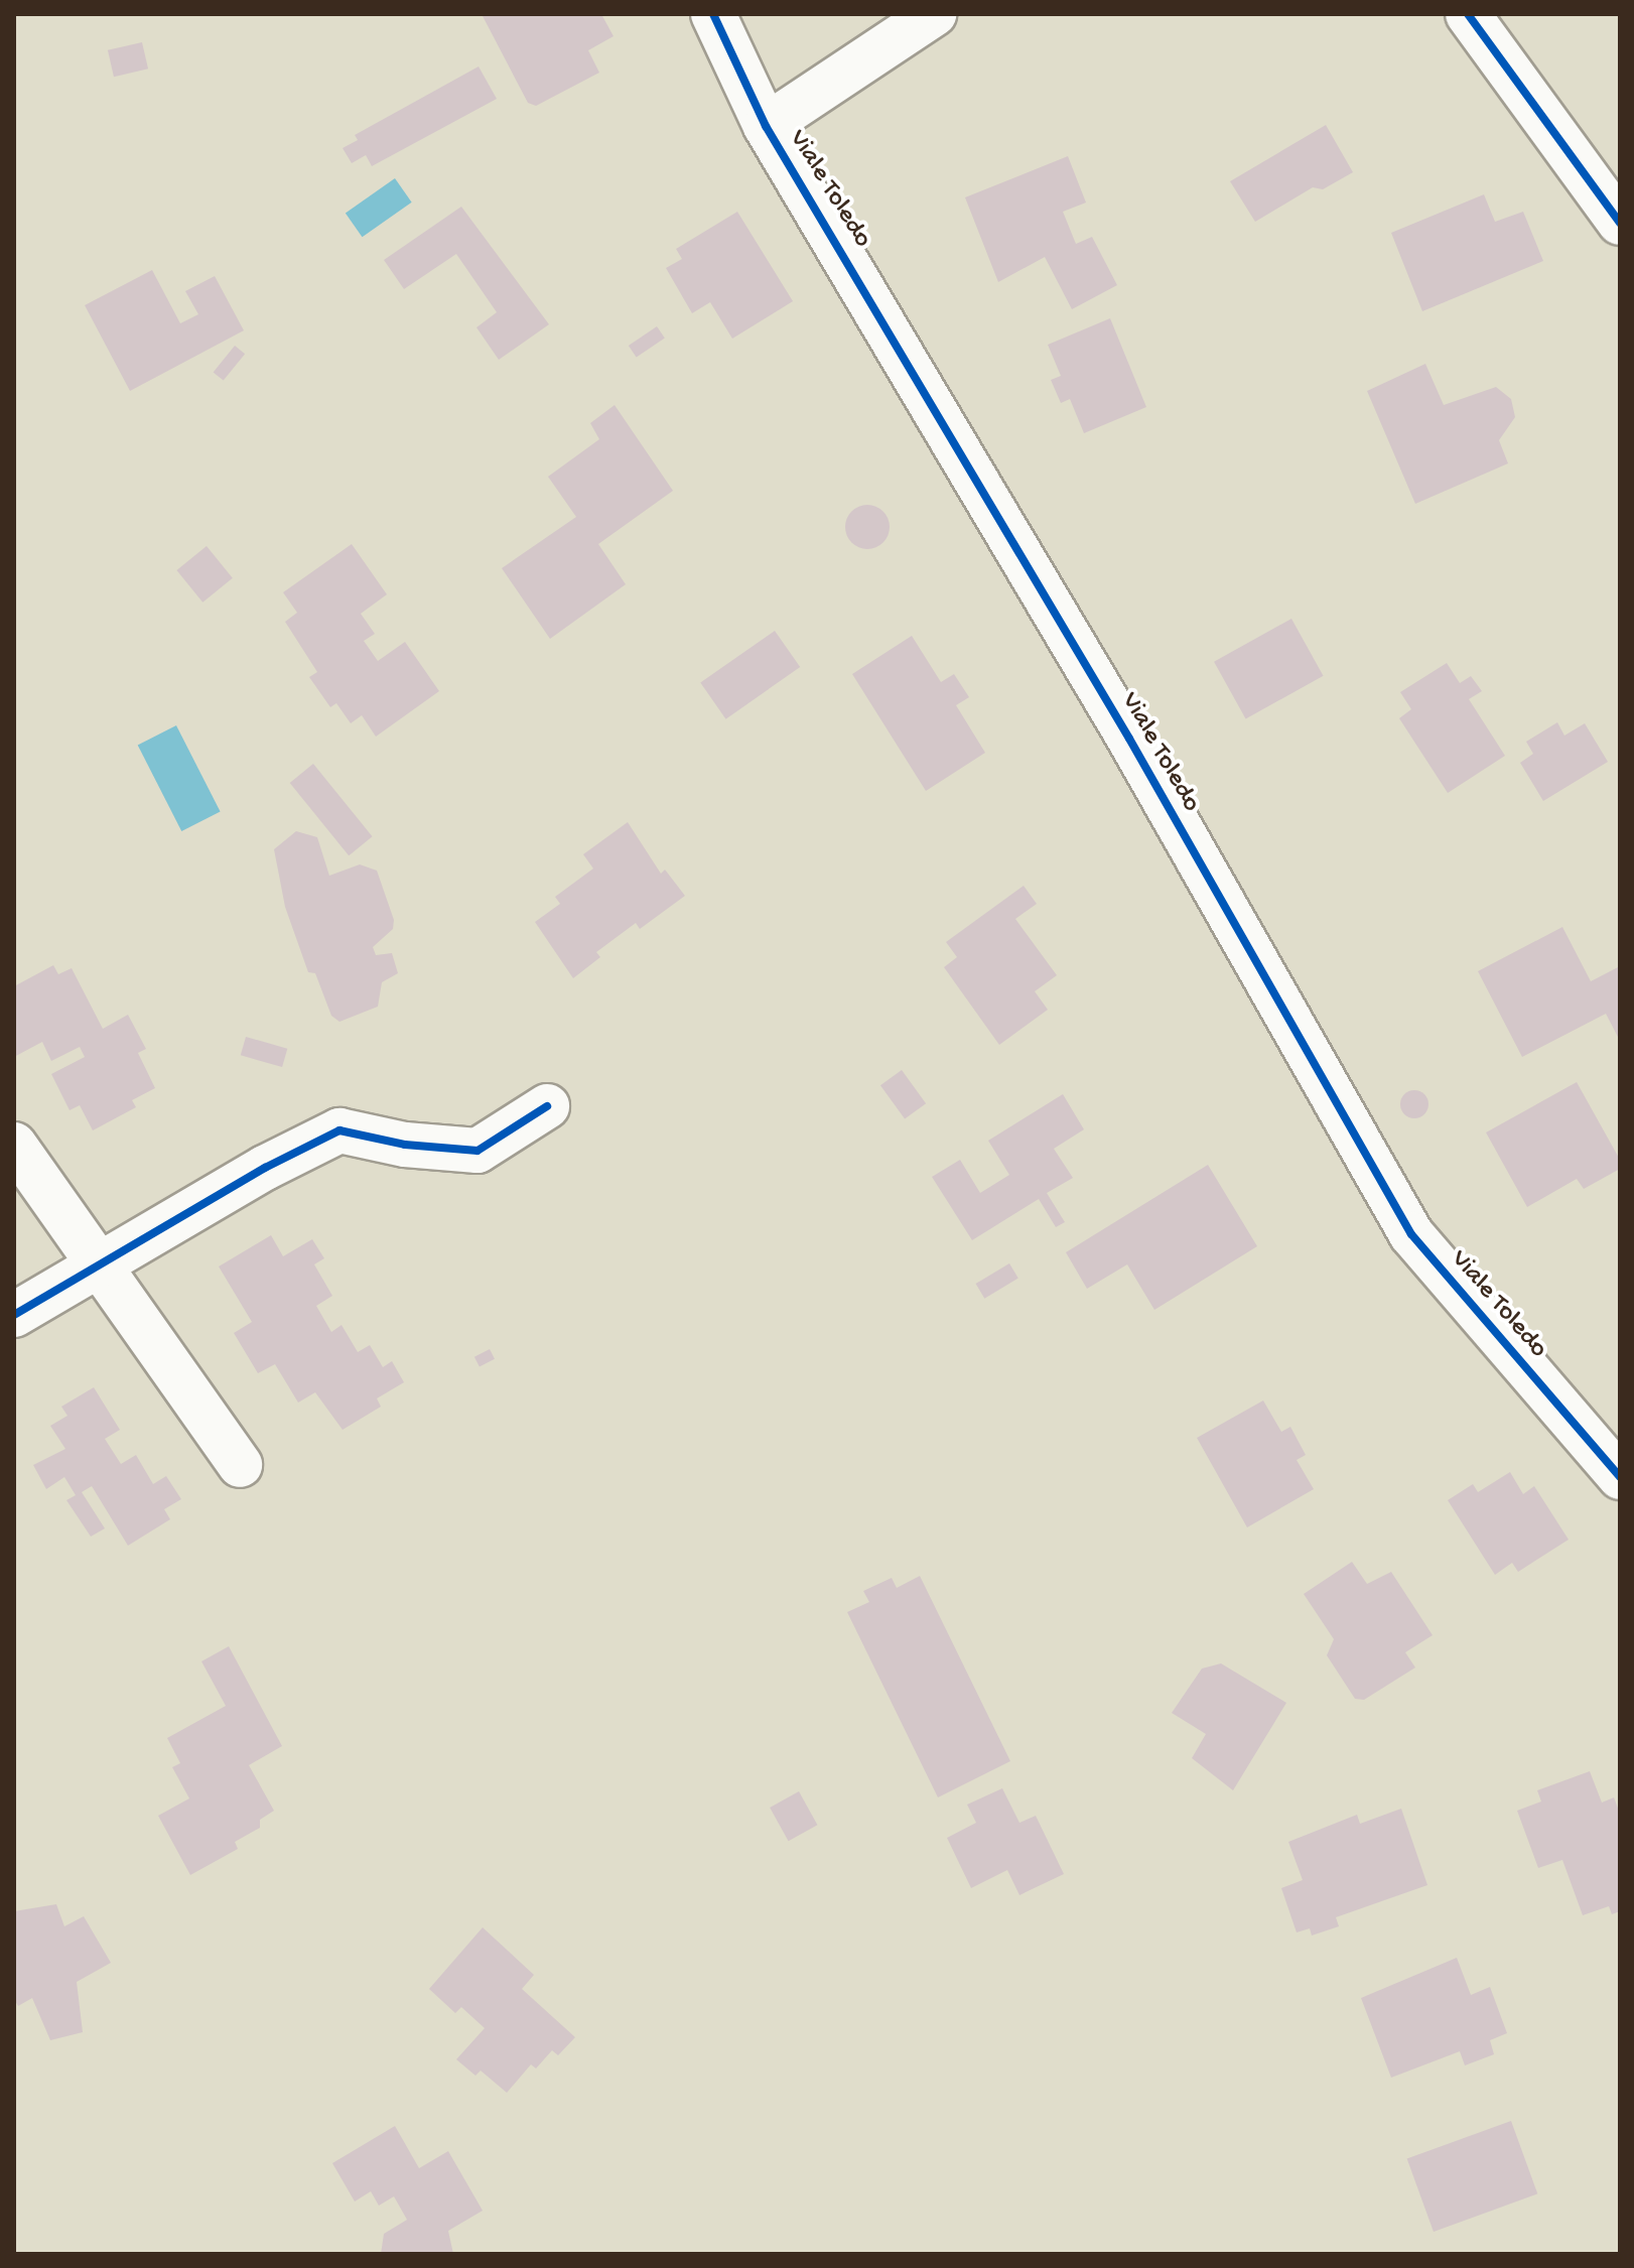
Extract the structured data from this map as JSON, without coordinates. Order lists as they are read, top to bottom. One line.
{"streets":{"street":["Viale Toledo"]}}
